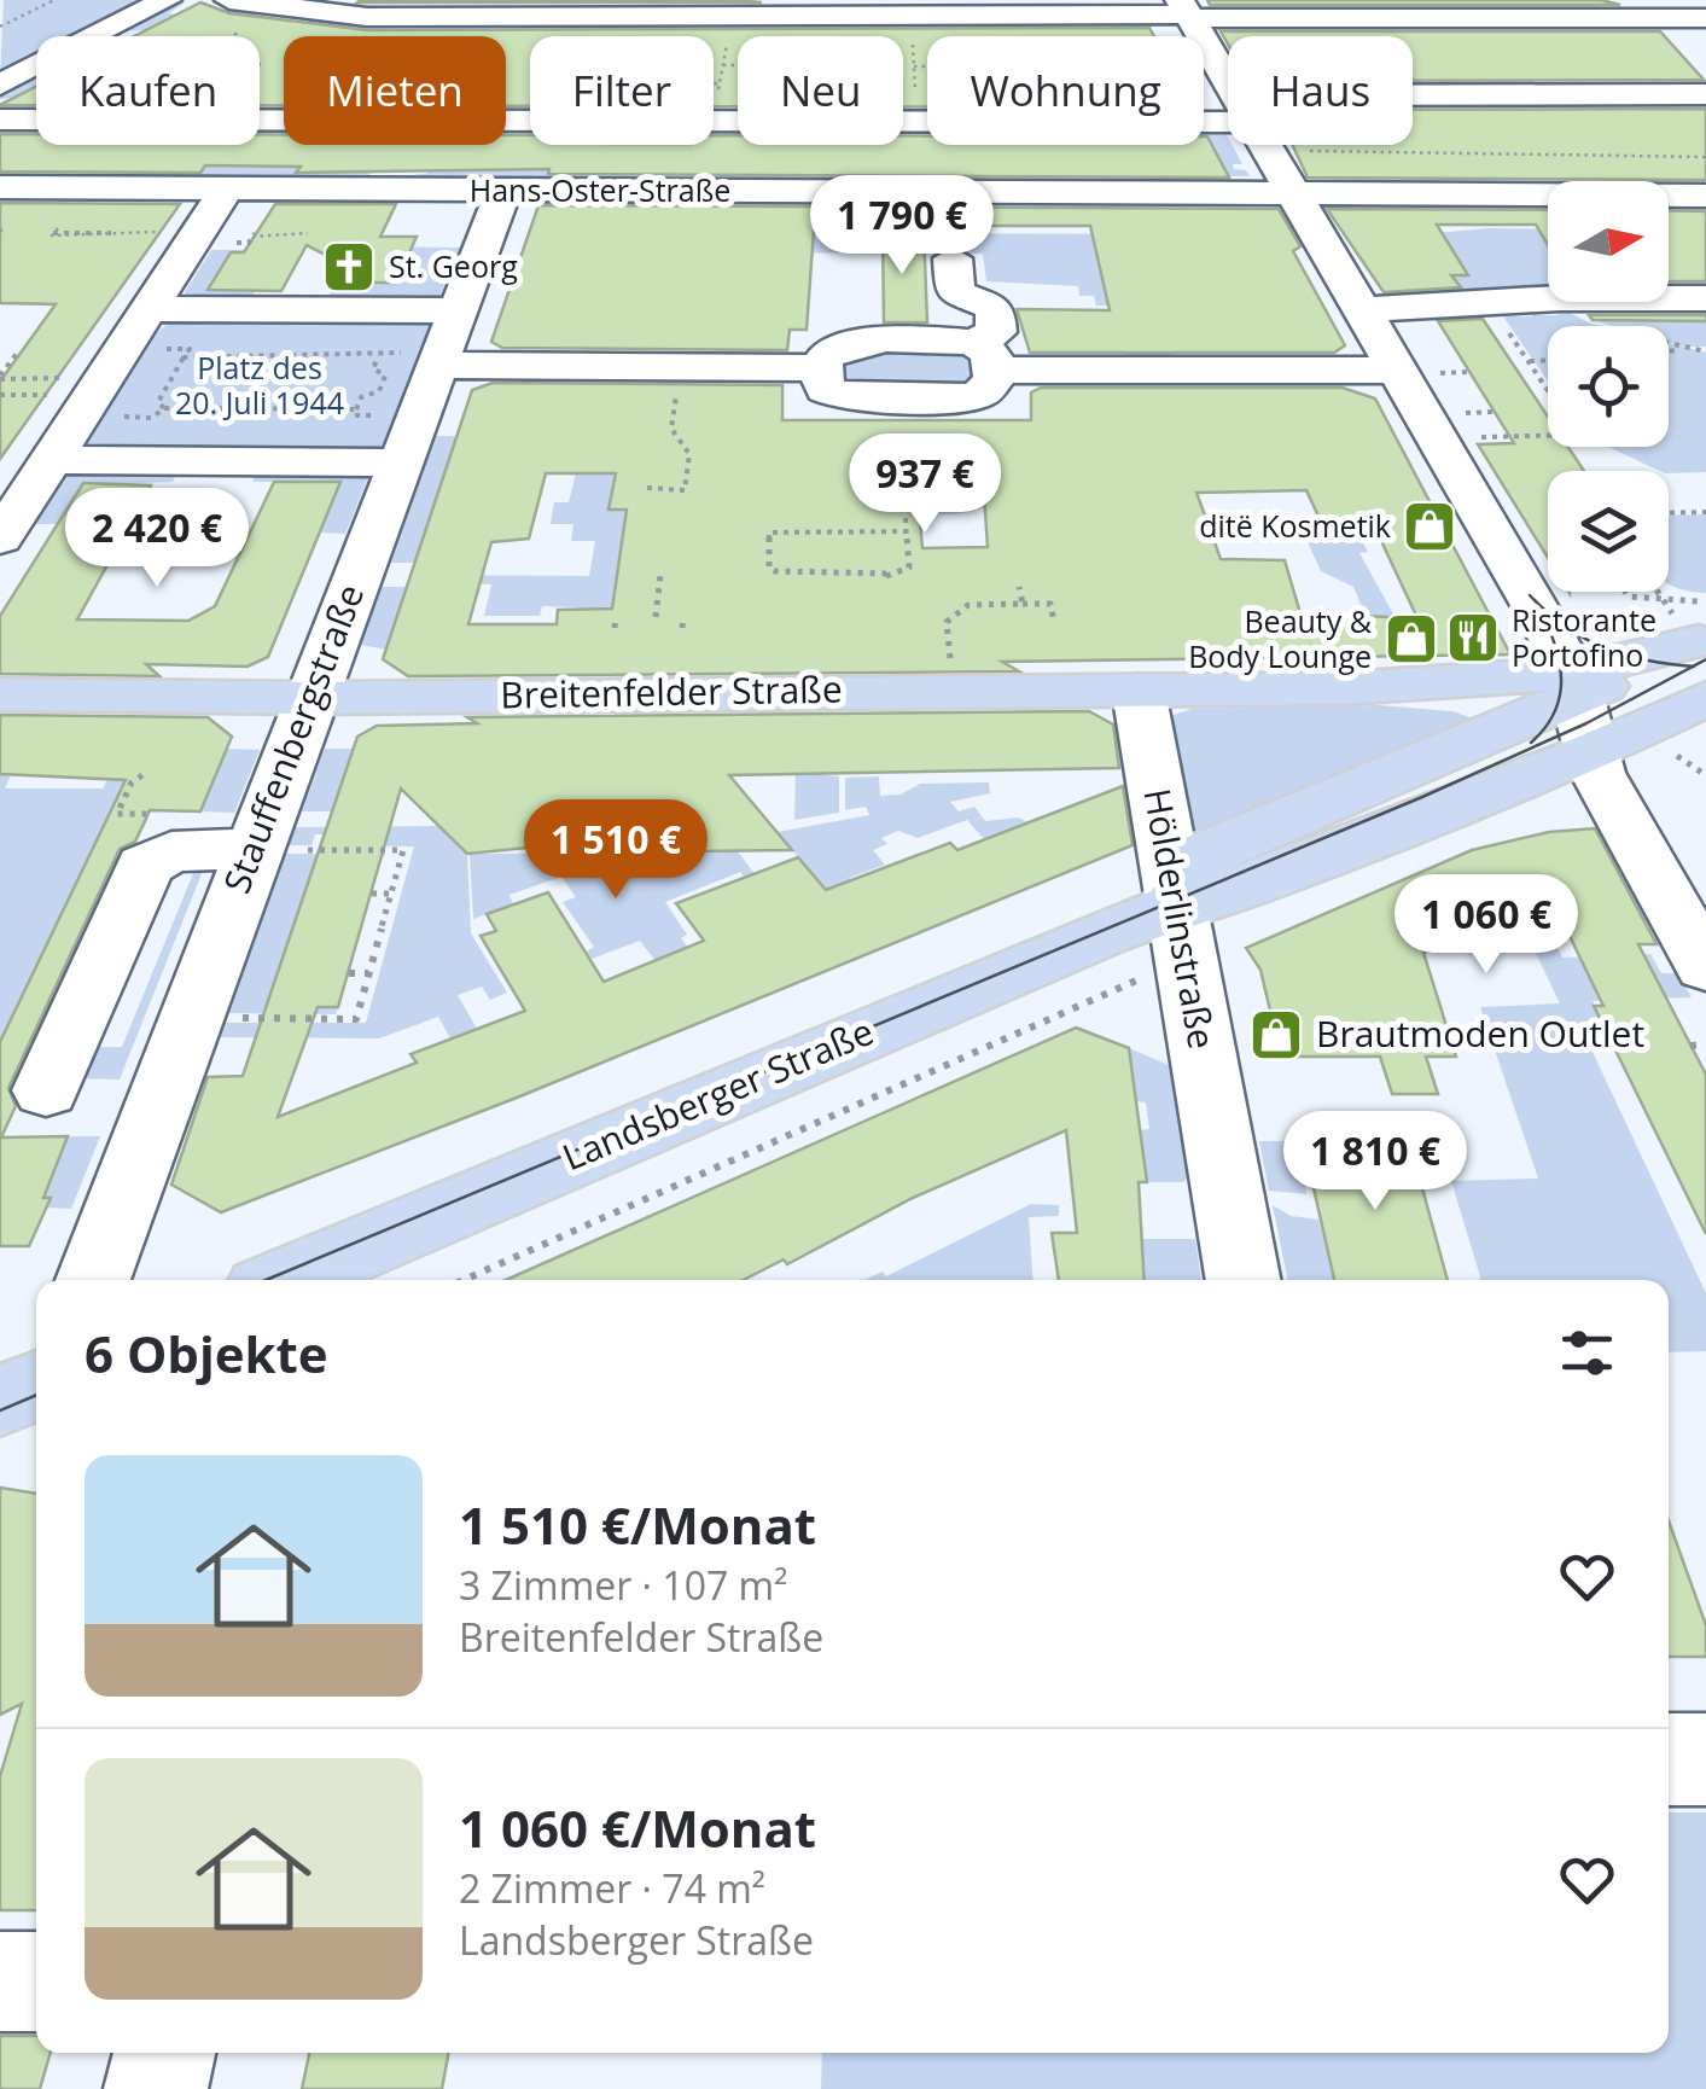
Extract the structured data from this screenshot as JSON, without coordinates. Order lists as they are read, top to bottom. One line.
{"streets":{"main road":["Breitenfelder Straße","Landsberger Straße"],"street":["Hans-Oster-Straße","Stauffenbergstraße","Hölderlinstraße"]},"crossings":[["Hans-Oster-Straße","Stauffenbergstraße"],["Breitenfelder Straße","Stauffenbergstraße"],["Breitenfelder Straße","Hölderlinstraße"],["Breitenfelder Straße","Landsberger Straße"],["Hölderlinstraße","Landsberger Straße"]],"parks":["Platz des 20. Juli 1944"],"places":{"church":["St. Georg"],"shop":["ditë Kosmetik","Beauty & Body Lounge","Brautmoden Outlet"],"restaurant":["Ristorante Portofino"]},"north":"right","page":{"chip":["Kaufen","Mieten","Filter","Neu","Wohnung","Haus"],"price":["1 790 €","937 €","2 420 €","1 510 €","1 060 €","1 810 €"],"heading":"6 Objekte","list":[{"name":"1 510 €/Monat","note":"3 Zimmer · 107 m² · Breitenfelder Straße"},{"name":"1 060 €/Monat","note":"2 Zimmer · 74 m² · Landsberger Straße"}]}}
